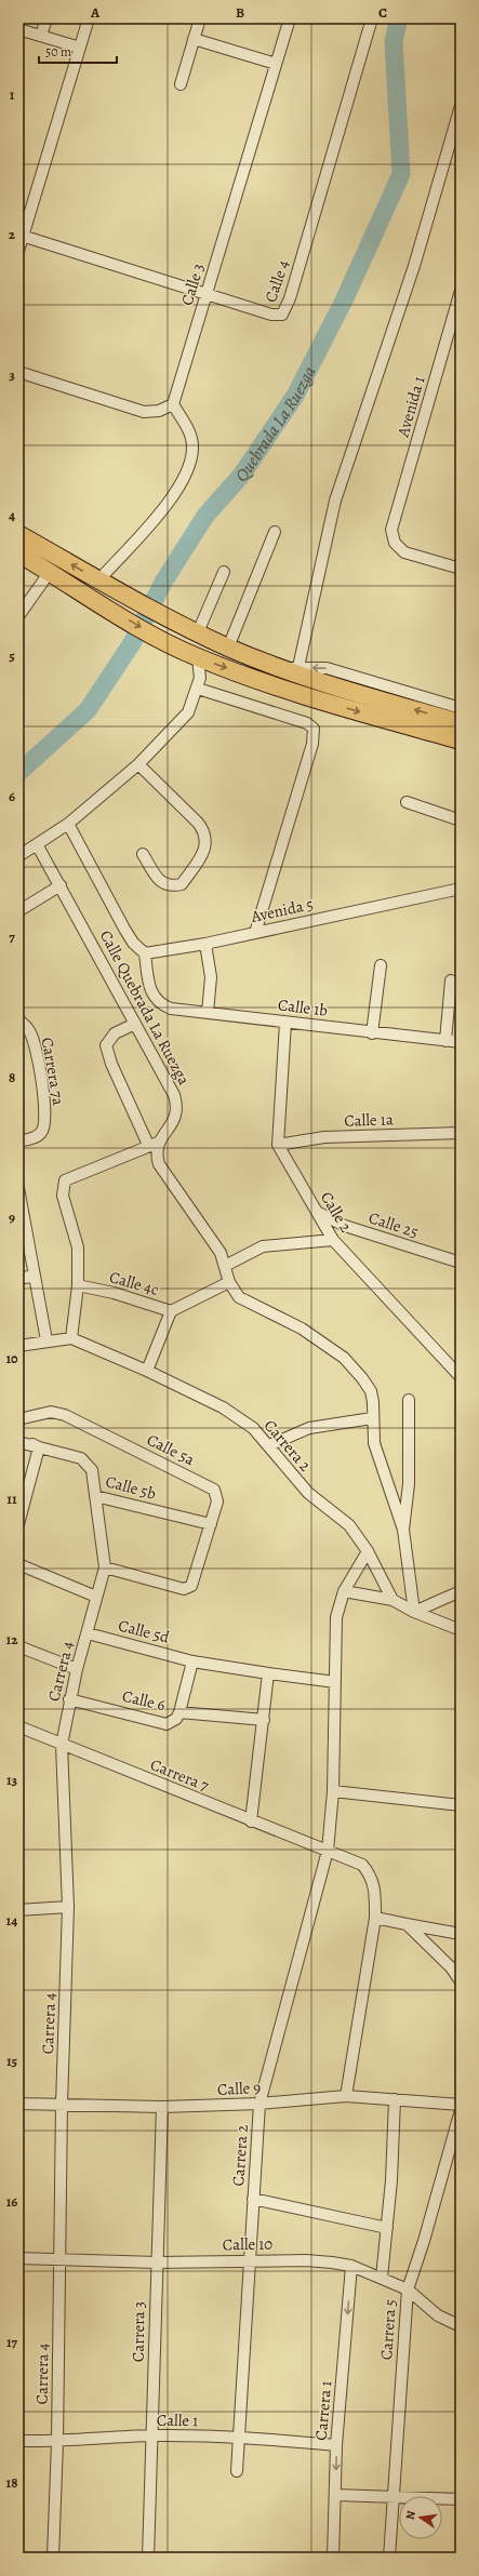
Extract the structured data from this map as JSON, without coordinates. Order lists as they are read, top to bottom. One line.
{"streets":{"street":["Calle 4","Calle 3","Avenida 1","Avenida 5","Calle Quebrada La Ruezga","Calle 1b","Carrera 7a","Calle 1a","Calle 2","Calle 25","Calle 4c","Carrera 2","Calle 5a","Calle 5b","Calle 5d","Carrera 4","Calle 6","Carrera 7","Calle 9","Calle 10","Carrera 5","Carrera 3","Carrera 1","Calle 1"]},"crossings":[["Calle 4","Calle 3"],["Avenida 5","Calle 1b"],["Calle 1a","Calle 2"],["Calle 2","Calle 25"],["Calle 4c","Carrera 2"],["Carrera 2","Calle 5d"],["Carrera 2","Carrera 7"],["Carrera 2","Calle 9"],["Carrera 2","Calle 10"],["Carrera 2","Calle 1"],["Calle 5a","Calle 5b"],["Calle 5a","Carrera 4"],["Calle 5b","Carrera 4"],["Calle 5d","Carrera 4"],["Calle 5d","Calle 6"],["Carrera 4","Calle 6"],["Carrera 4","Carrera 7"],["Carrera 4","Calle 9"],["Carrera 4","Calle 10"],["Carrera 4","Calle 1"],["Carrera 7","Calle 9"],["Calle 9","Carrera 3"],["Calle 10","Carrera 5"],["Calle 10","Carrera 3"],["Calle 10","Carrera 1"],["Carrera 3","Calle 1"],["Carrera 1","Calle 1"]],"one_way":["Carrera 1"],"water":["Quebrada La Ruezga"],"scale_bar":"50 m","north":"left","grid":{"columns":["A","B","C"],"rows":["1","2","3","4","5","6","7","8","9","10","11","12","13","14","15","16","17","18"]}}
